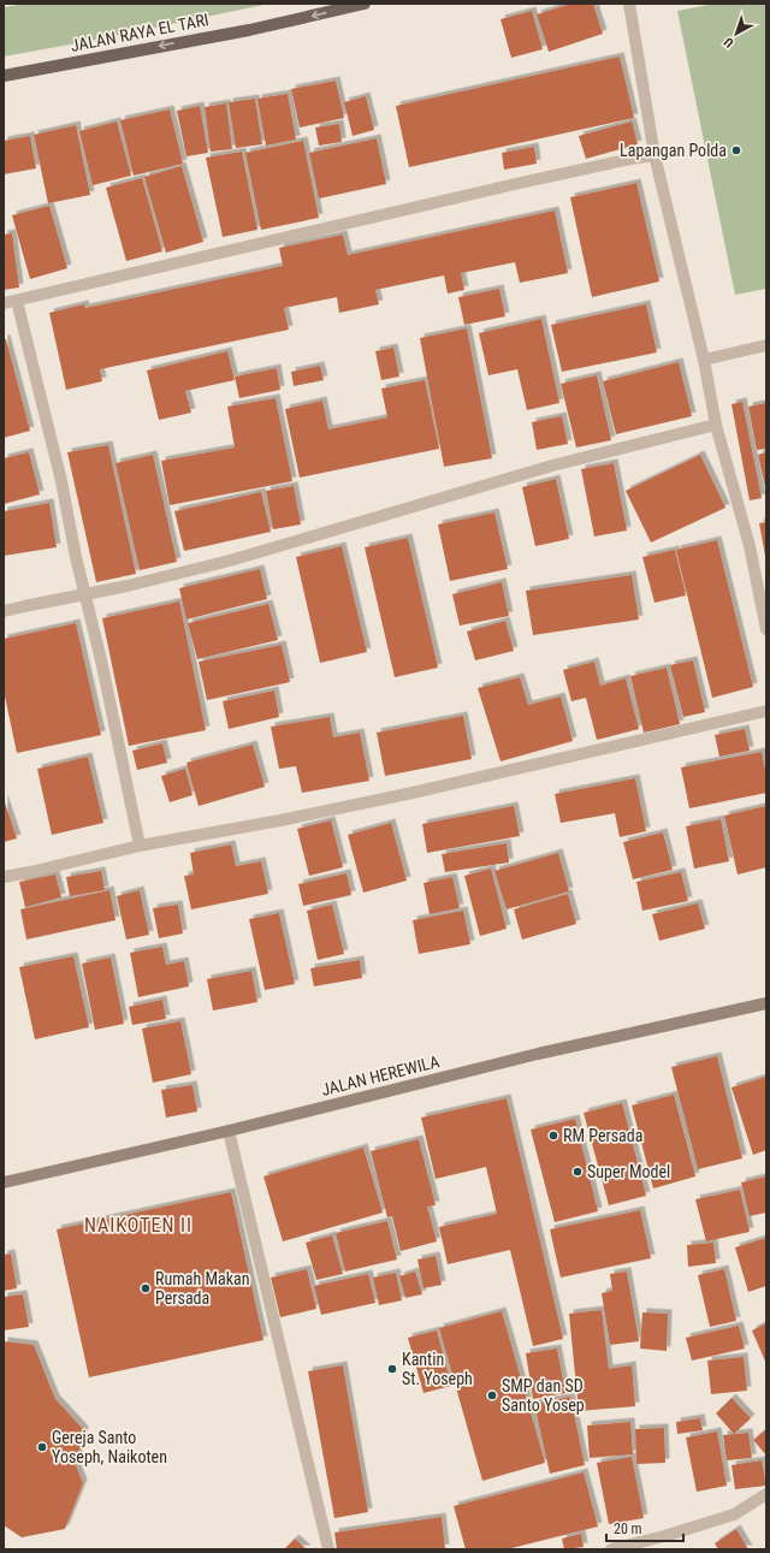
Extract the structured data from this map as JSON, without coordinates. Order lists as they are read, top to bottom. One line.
{"streets":{"main road":["JALAN RAYA EL TARI","JALAN HEREWILA"]},"one_way":["JALAN RAYA EL TARI"],"districts":["NAIKOTEN II"],"places":["Lapangan Polda","RM Persada","Super Model","Rumah Makan Persada","Kantin St. Yoseph","SMP dan SD Santo Yosep","Gereja Santo Yoseph, Naikoten"],"scale_bar":"20 m","north":"bottom left"}
